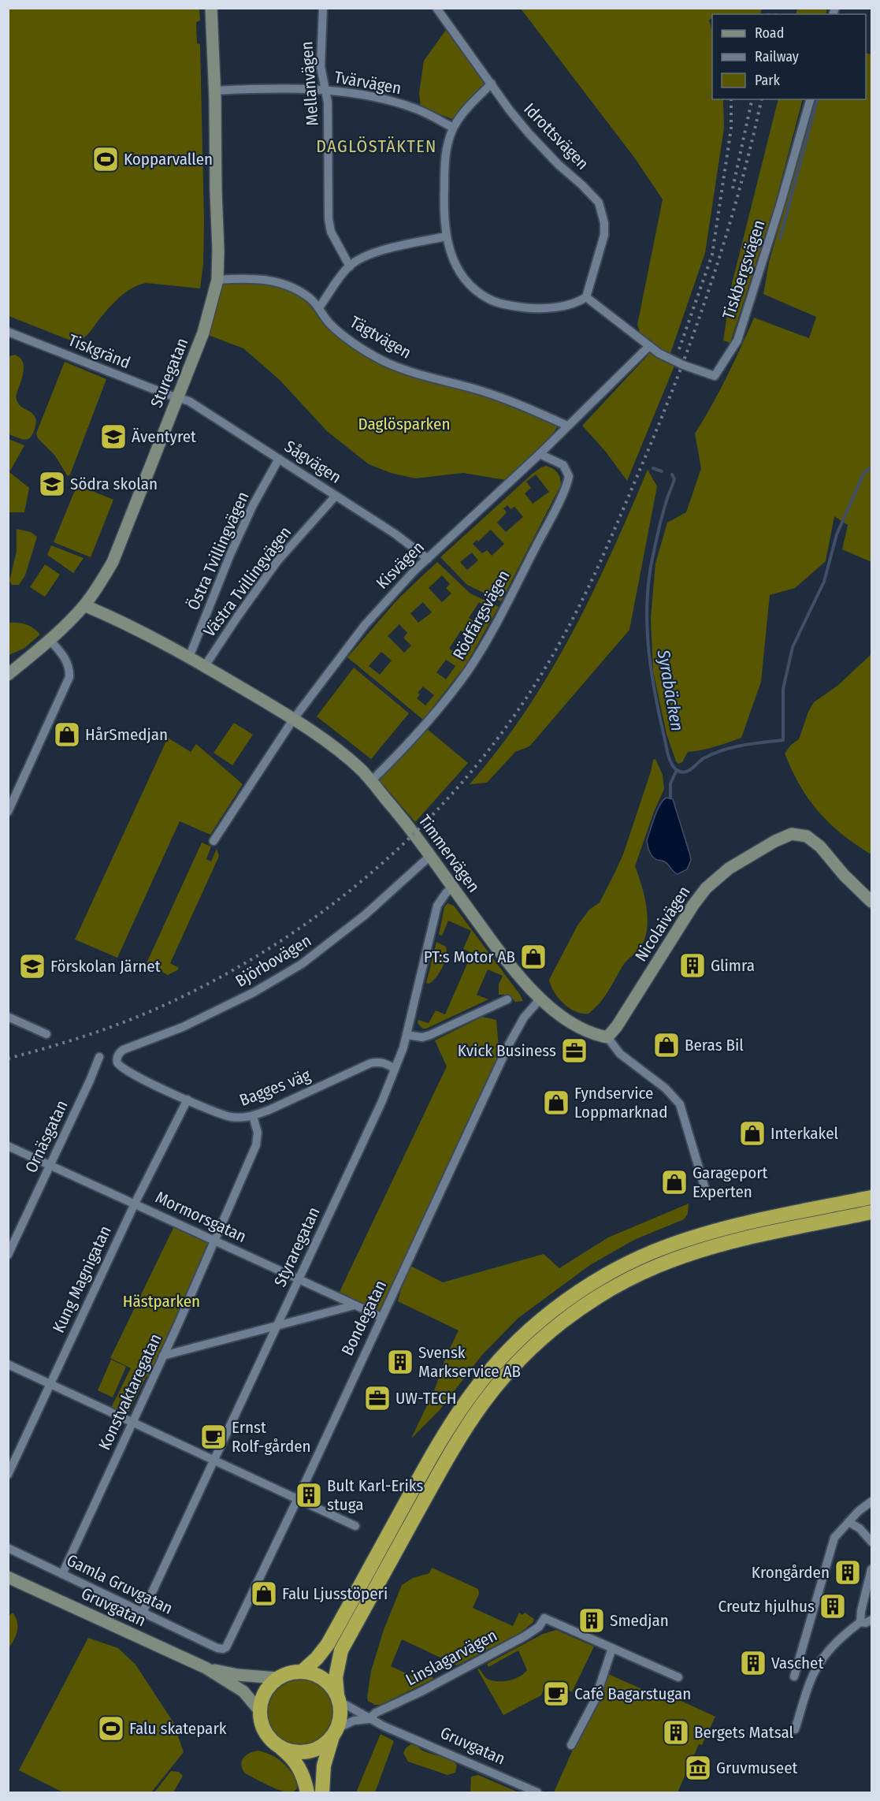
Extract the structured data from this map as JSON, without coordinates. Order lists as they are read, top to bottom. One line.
{"streets":{"street":["Tvärvägen","Mellanvägen","Idrottsvägen","Tiskbergsvägen","Tägtvägen","Tiskgränd","Sturegatan","Sågvägen","Östra Tvillingvägen","Kisvägen","Västra Tvillingvägen","Rödfärgsvägen","Timmervägen","Nicolaivägen","Björbovägen","Bagges väg","Ornäsgatan","Mormorsgatan","Styraregatan","Kung Magnigatan","Bondegatan","Konstvaktaregatan","Gamla Gruvgatan","Gruvgatan","Linslagarvägen"]},"crossings":[["Tvärvägen","Mellanvägen"],["Tvärvägen","Sturegatan"],["Tiskbergsvägen","Kisvägen"],["Tägtvägen","Sturegatan"],["Tägtvägen","Kisvägen"],["Tiskgränd","Sturegatan"],["Tiskgränd","Sågvägen"],["Sturegatan","Sågvägen"],["Sturegatan","Timmervägen"],["Sågvägen","Östra Tvillingvägen"],["Sågvägen","Kisvägen"],["Sågvägen","Västra Tvillingvägen"],["Östra Tvillingvägen","Timmervägen"],["Kisvägen","Rödfärgsvägen"],["Kisvägen","Timmervägen"],["Västra Tvillingvägen","Timmervägen"],["Rödfärgsvägen","Timmervägen"],["Timmervägen","Nicolaivägen"],["Timmervägen","Björbovägen"],["Timmervägen","Styraregatan"],["Timmervägen","Bondegatan"],["Björbovägen","Bagges väg"],["Bagges väg","Styraregatan"],["Bagges väg","Kung Magnigatan"],["Bagges väg","Konstvaktaregatan"],["Ornäsgatan","Mormorsgatan"],["Mormorsgatan","Styraregatan"],["Mormorsgatan","Kung Magnigatan"],["Mormorsgatan","Bondegatan"],["Mormorsgatan","Konstvaktaregatan"],["Styraregatan","Gamla Gruvgatan"],["Bondegatan","Gamla Gruvgatan"],["Konstvaktaregatan","Gamla Gruvgatan"],["Gruvgatan","Linslagarvägen"]],"districts":["DAGLÖSTÄKTEN"],"water":["Syrabäcken"],"parks":["Daglösparken","Hästparken"],"places":{"sports":["Kopparvallen","Falu skatepark"],"school or university":["Äventyret","Södra skolan","Förskolan Järnet"],"shop":["HårSmedjan","PT:s Motor AB","Beras Bil","Fyndservice Loppmarknad","Interkakel","Garageport Experten","Falu Ljusstöperi"],"building":["Glimra","Svensk Markservice AB","Bult Karl-Eriks stuga","Krongården","Creutz hjulhus","Smedjan","Vaschet","Bergets Matsal"],"office":["Kvick Business","UW-TECH"],"cafe":["Ernst Rolf-gården","Café Bagarstugan"],"museum":["Gruvmuseet"]},"legend":["Road","Railway","Park"]}
